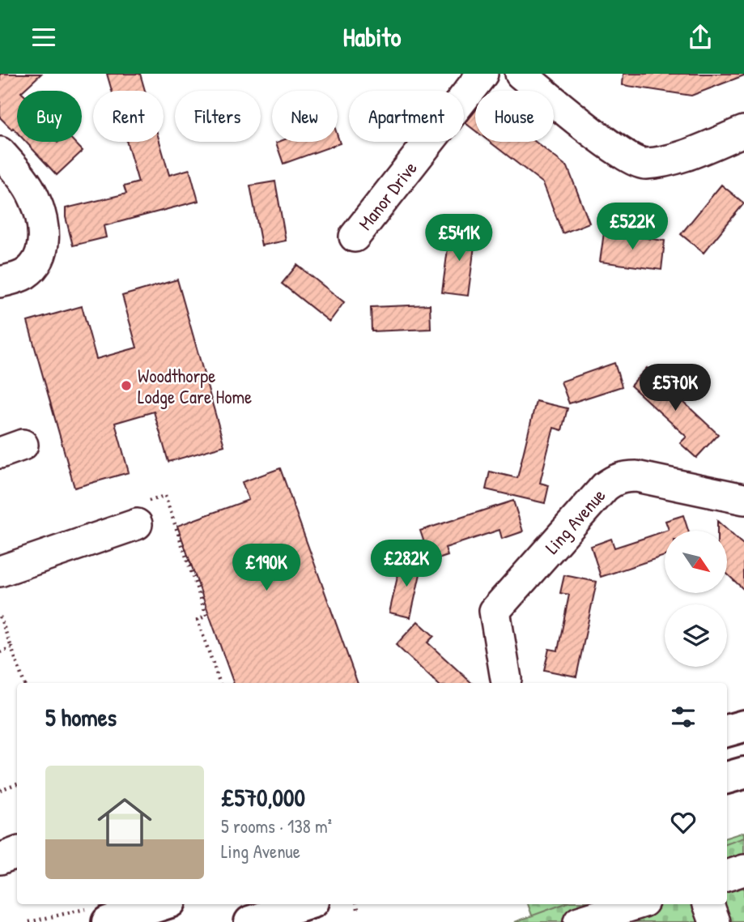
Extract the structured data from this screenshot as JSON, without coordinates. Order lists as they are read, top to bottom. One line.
{"streets":{"street":["Manor Drive","Ling Avenue"]},"places":["Woodthorpe Lodge Care Home"],"north":"bottom right","page":{"header":"Habito","chip":["Buy","Rent","Filters","New","Apartment","House"],"price":["£522K","£541K","£570K","£282K","£190K"],"heading":"5 homes","list":[{"name":"£570,000","note":"5 rooms · 138 m² · Ling Avenue"}]}}
